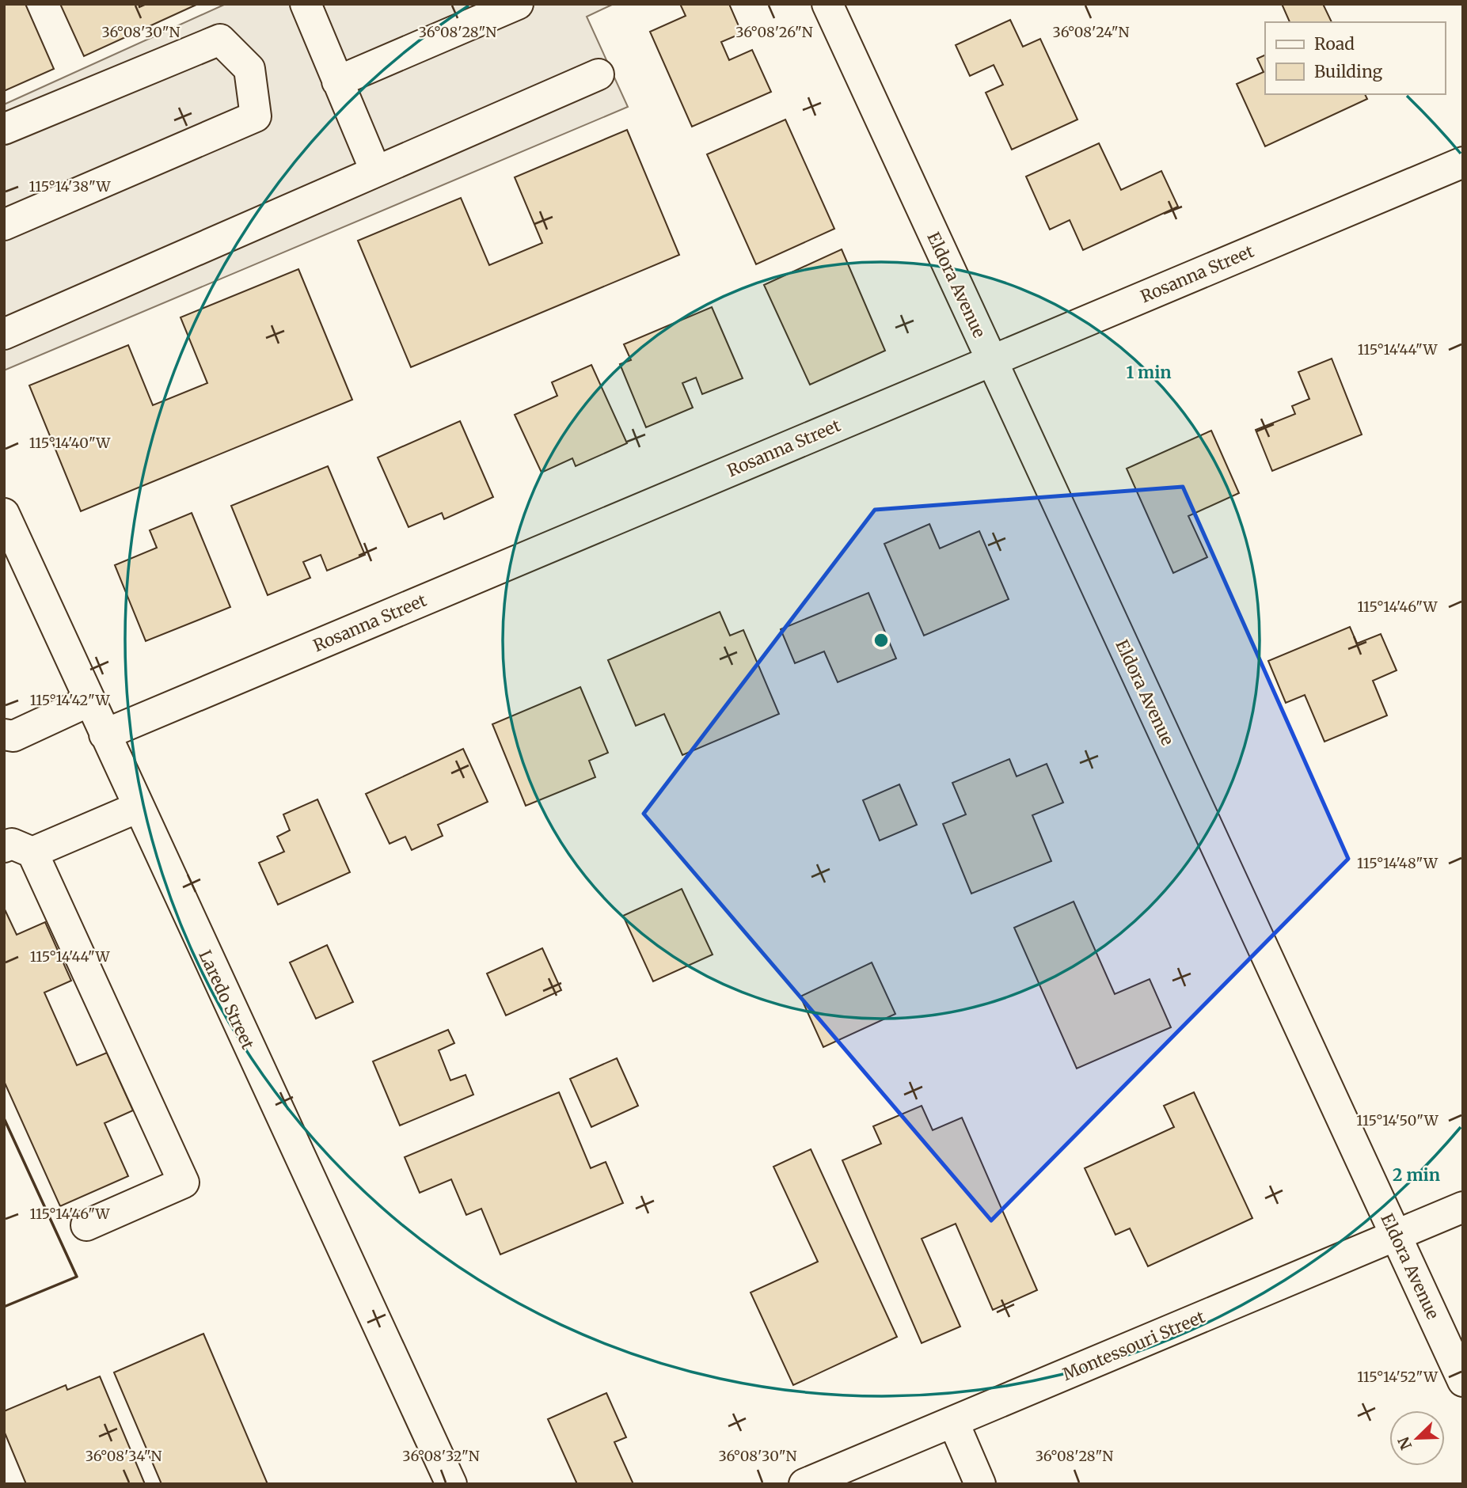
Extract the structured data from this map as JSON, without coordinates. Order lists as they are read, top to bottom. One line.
{"streets":{"street":["Rosanna Street","Eldora Avenue","Laredo Street","Montessouri Street"]},"crossings":[["Rosanna Street","Eldora Avenue"],["Rosanna Street","Laredo Street"],["Eldora Avenue","Montessouri Street"]],"legend":["Road","Building"],"north":"bottom left","coordinates":["36°08'30\"N","36°08'28\"N","36°08'26\"N","36°08'24\"N","115°14'38\"W","115°14'44\"W","115°14'40\"W","115°14'46\"W","115°14'42\"W","115°14'48\"W","115°14'50\"W","115°14'52\"W","36°08'34\"N","36°08'32\"N"],"rings":["1 min","2 min"]}
